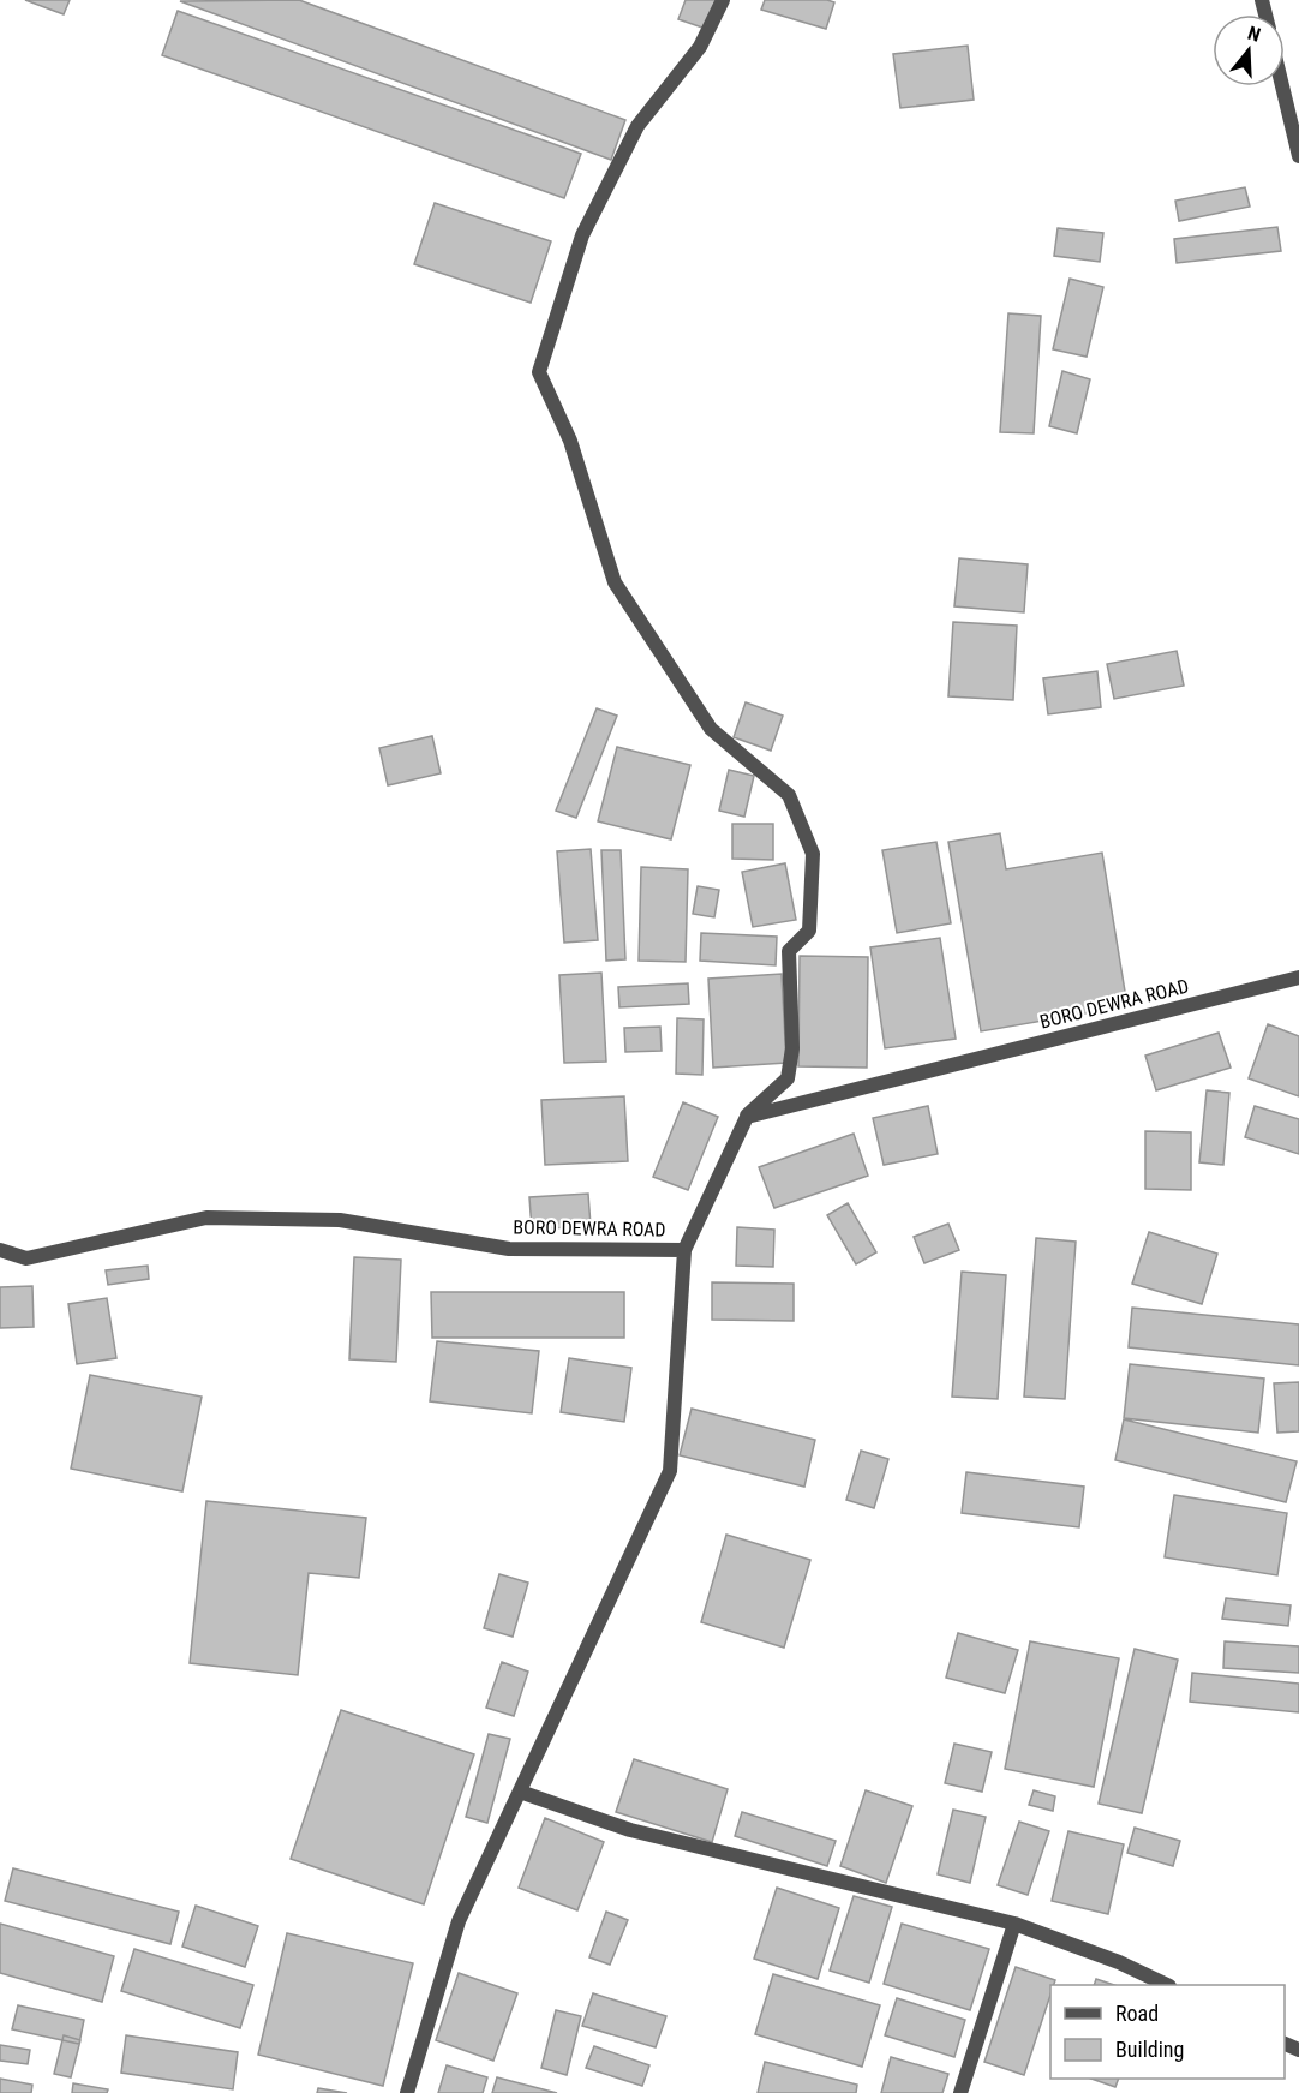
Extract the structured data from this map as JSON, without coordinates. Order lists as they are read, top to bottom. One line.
{"streets":{"street":["BORO DEWRA ROAD"]},"legend":["Road","Building"],"north":"top"}
